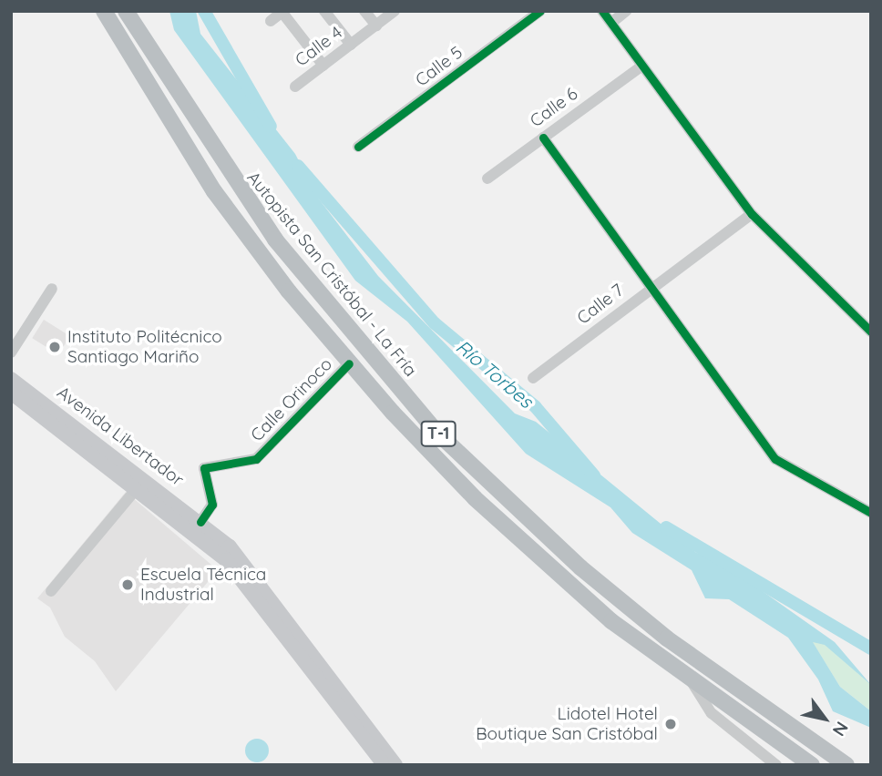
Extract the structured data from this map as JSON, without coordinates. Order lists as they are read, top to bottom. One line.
{"streets":{"highway":["Autopista San Cristóbal - La Fría","T-1"],"main road":["Avenida Libertador"],"street":["Calle 4","Calle 5","Calle 6","Calle 7","Calle Orinoco"]},"crossings":[["Calle Orinoco","T-1"],["Calle Orinoco","Avenida Libertador"]],"water":["Río Torbes"],"places":["Instituto Politécnico Santiago Mariño","Escuela Técnica Industrial","Lidotel Hotel Boutique San Cristóbal"],"north":"bottom right"}
